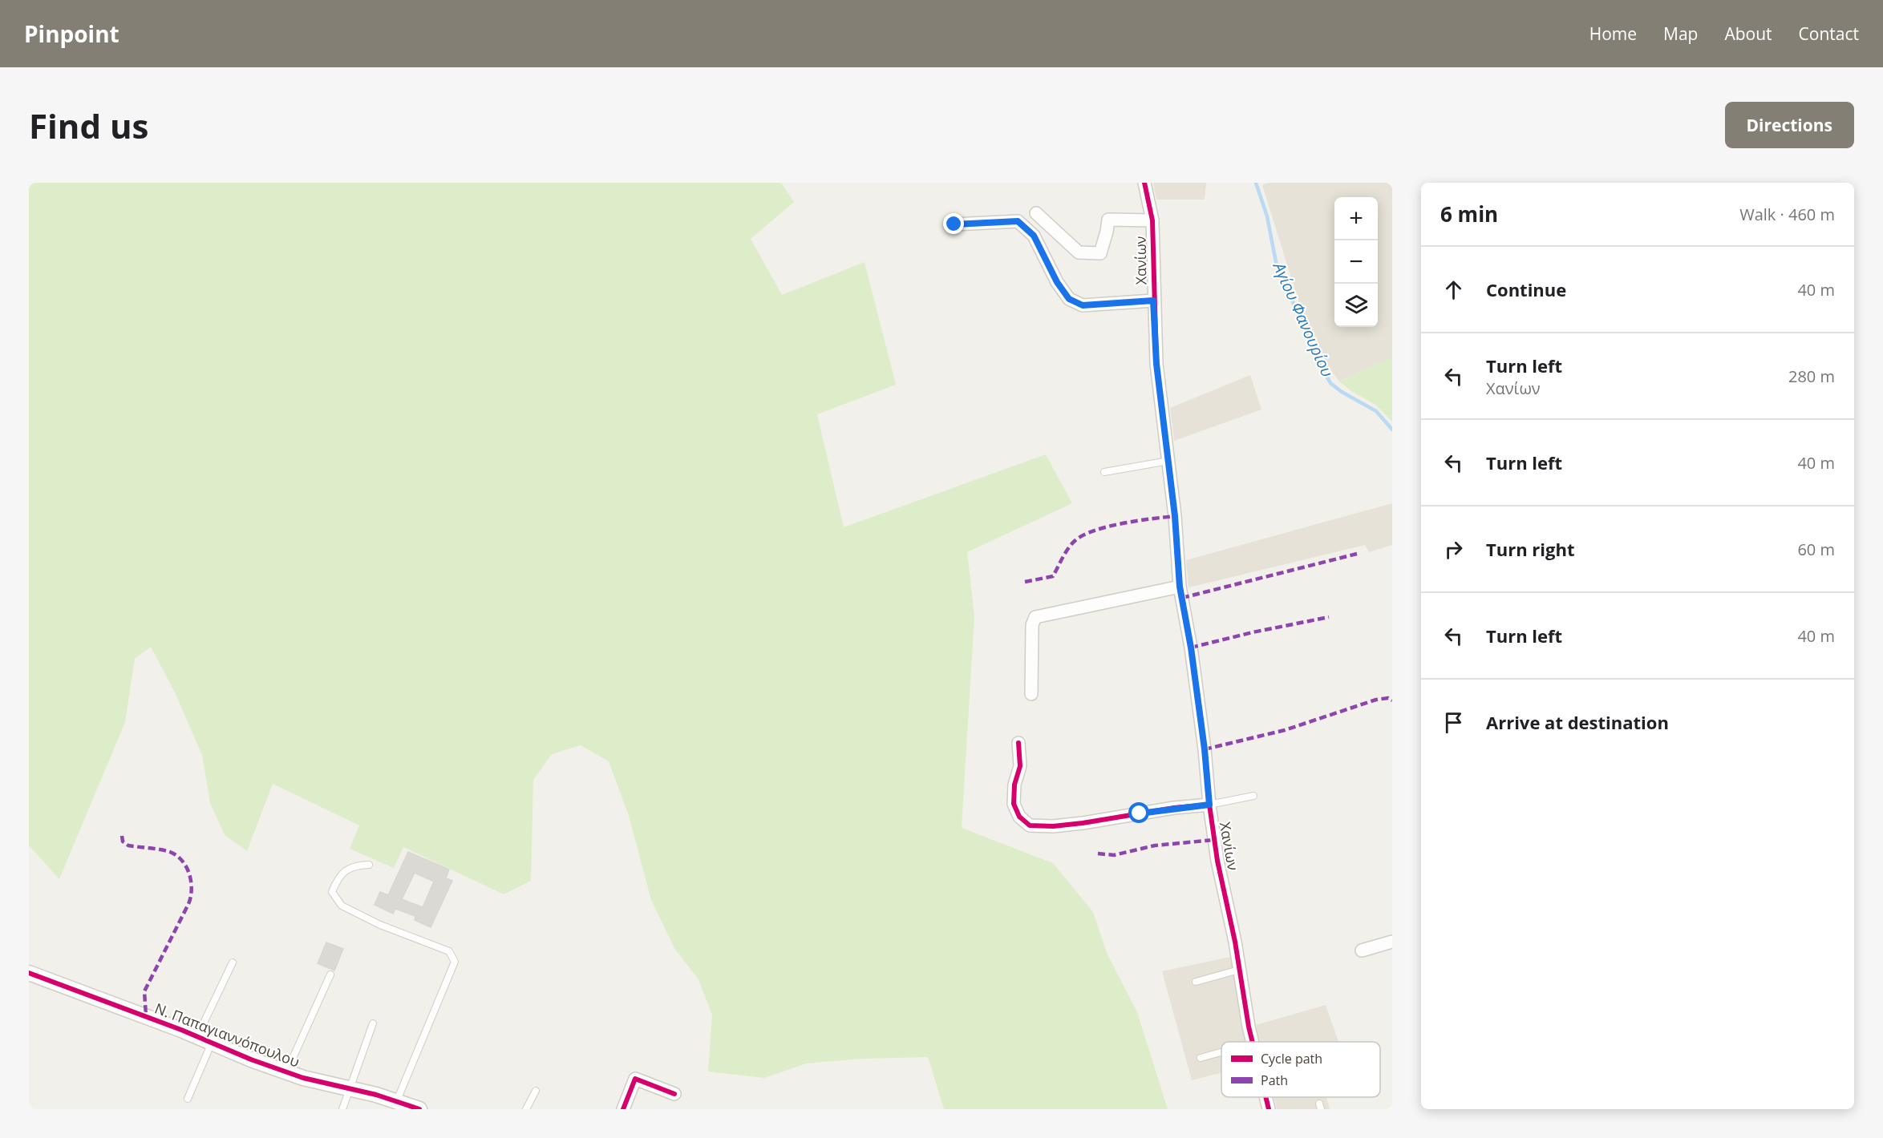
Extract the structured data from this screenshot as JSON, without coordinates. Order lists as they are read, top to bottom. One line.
{"streets":{"street":["Χανίων","Ν. Παπαγιαννόπουλου"]},"water":["Αγίου Φανουρίου"],"legend":["Cycle path","Path"],"page":{"header":"Pinpoint","nav":["Home","Map","About","Contact"],"buttons":"Directions","title":"Find us","heading":["6 min","Walk · 460 m"],"map_buttons":["+","−"],"list":[["Continue","40 m"],["Turn left","Χανίων","280 m"],["Turn left","40 m"],["Turn right","60 m"],["Turn left","40 m"],"Arrive at destination"]}}
